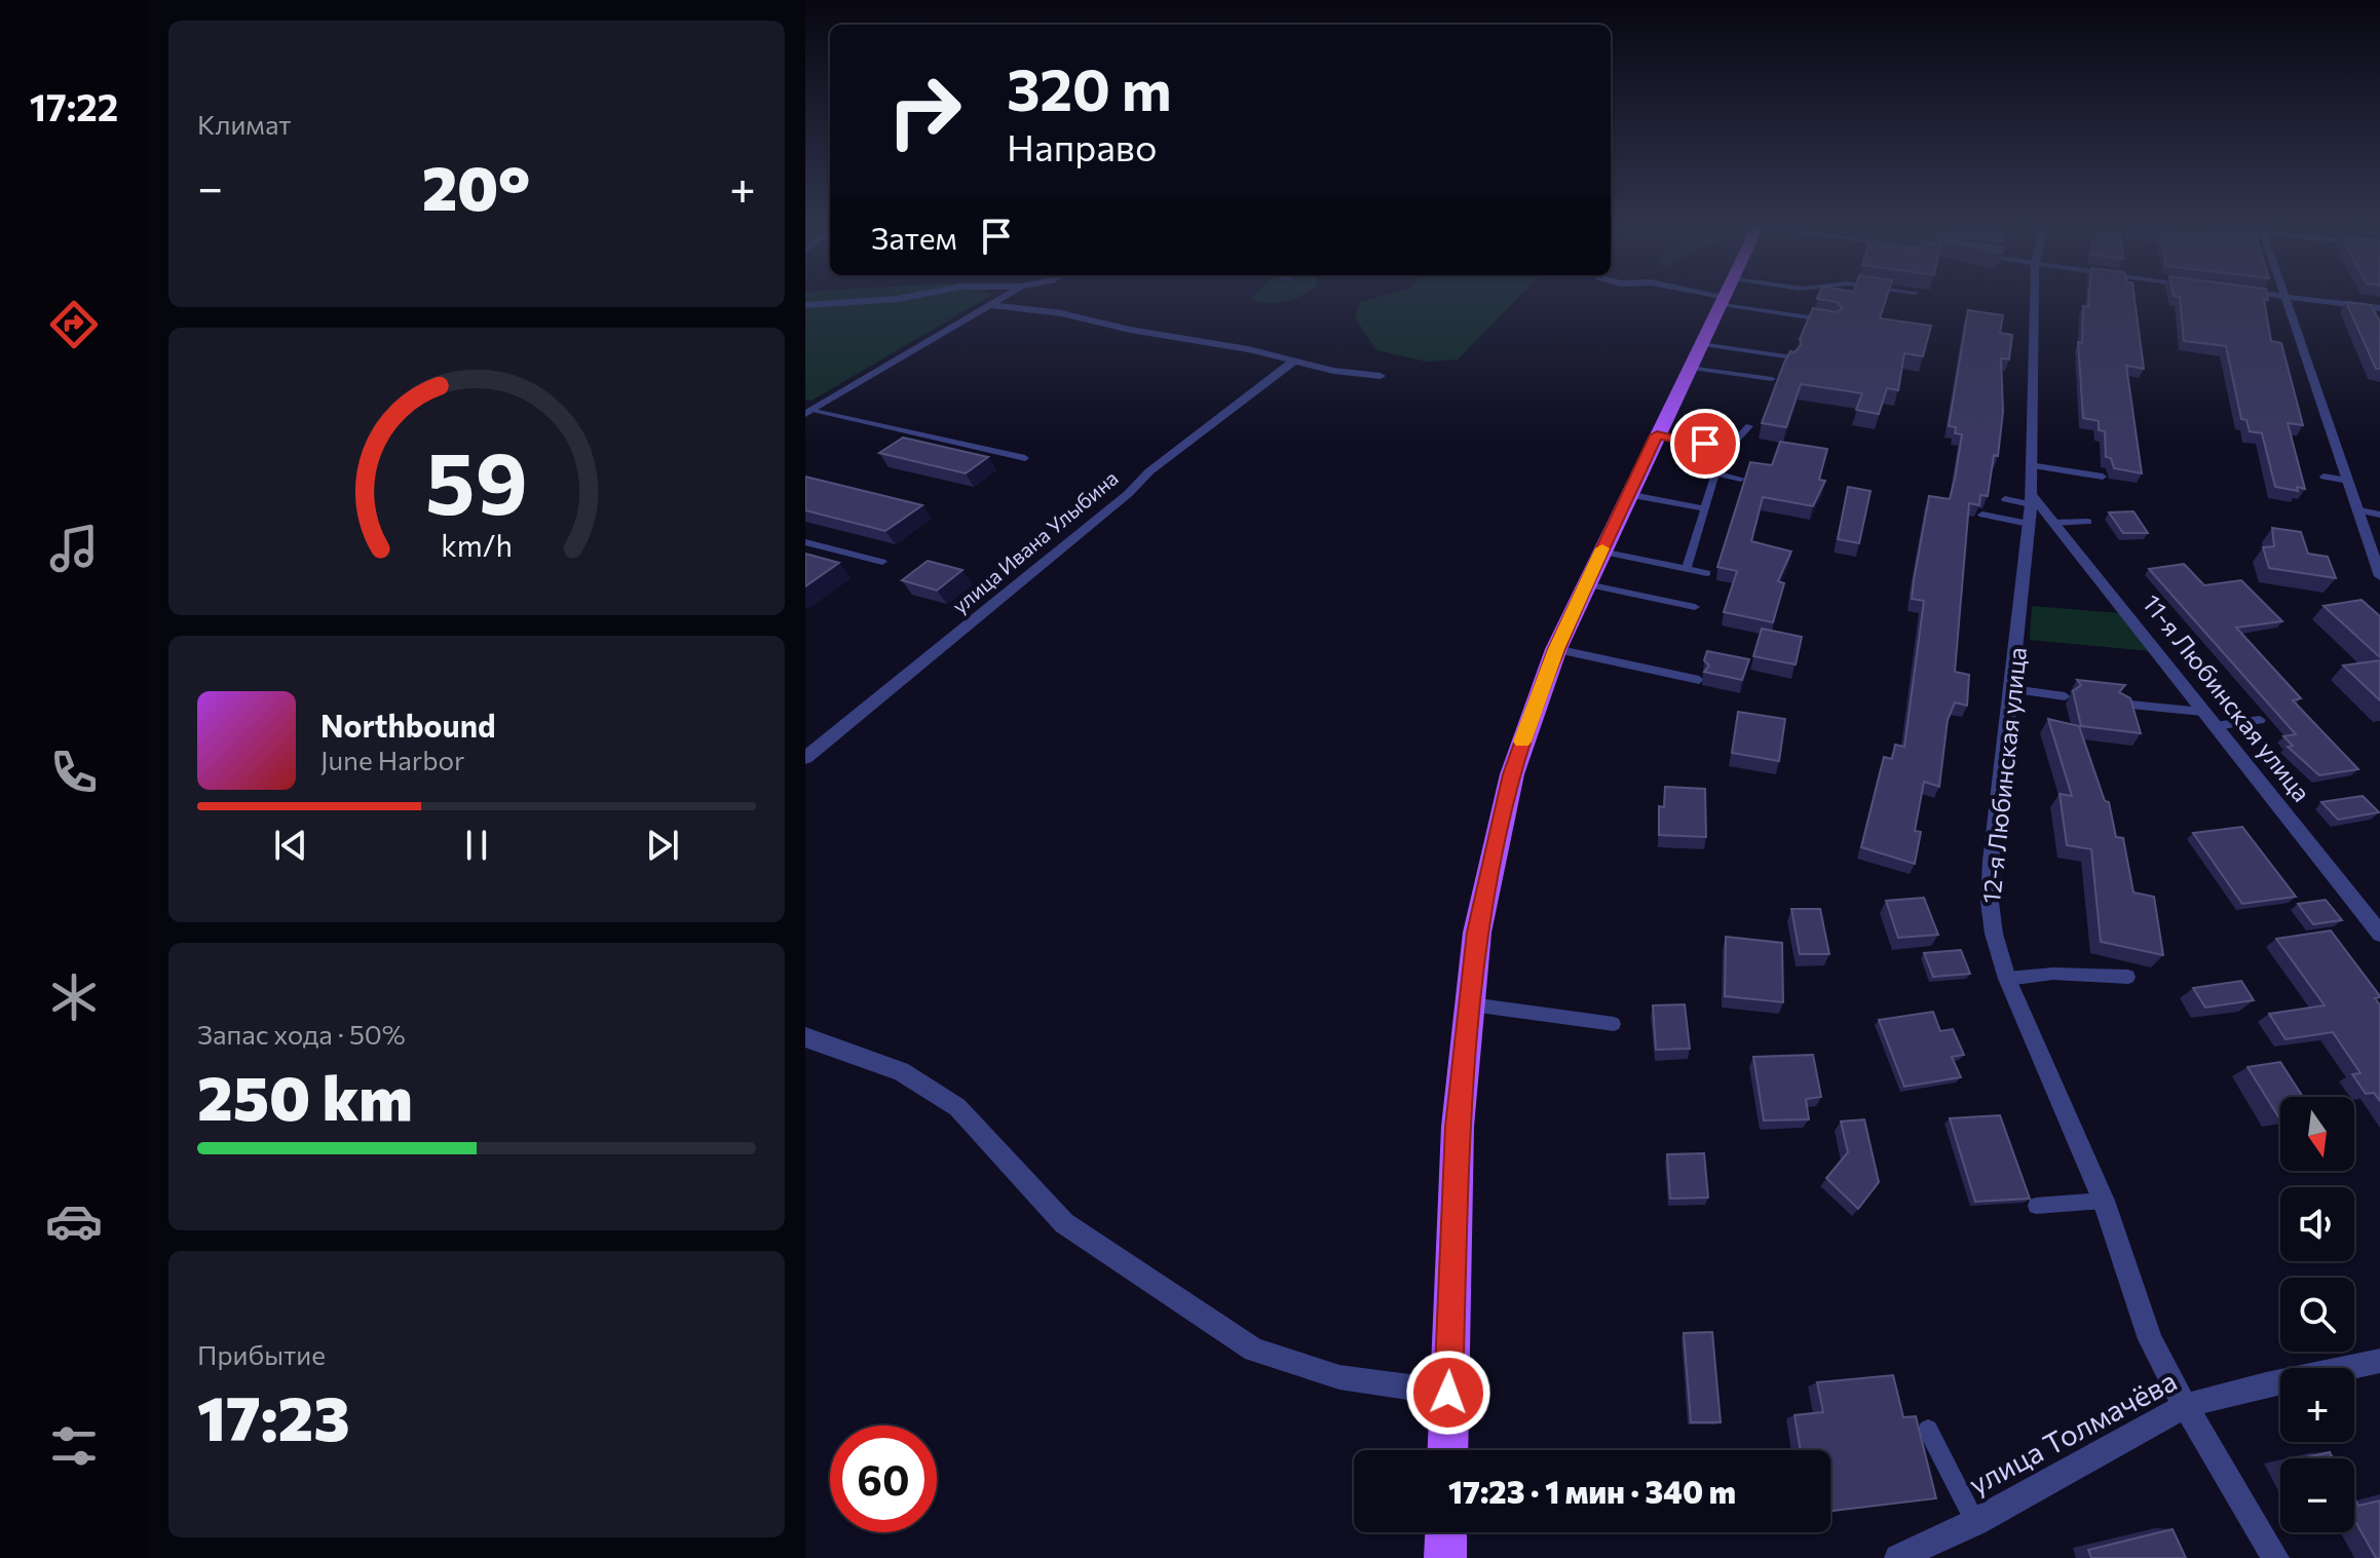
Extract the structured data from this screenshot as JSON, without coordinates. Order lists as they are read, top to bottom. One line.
{"streets":{"street":["улица Ивана Улыбина","11-я Любинская улица","12-я Любинская улица","улица Толмачёва"]},"crossings":[["11-я Любинская улица","12-я Любинская улица"],["12-я Любинская улица","улица Толмачёва"]],"north":"bottom","page":{"tabs":"17:22","tile":["Климат",["Запас хода · 50%","250 km"],["Прибытие","17:23"]],"turn":["320 m","Направо"],"heat":["−","20°","+"],"then":"Затем","song":["Northbound","June Harbor"],"map_buttons":["+","−"],"limit":"60","trip":"17:23 · 1 мин · 340 m","gauge":["59","km/h"]}}
